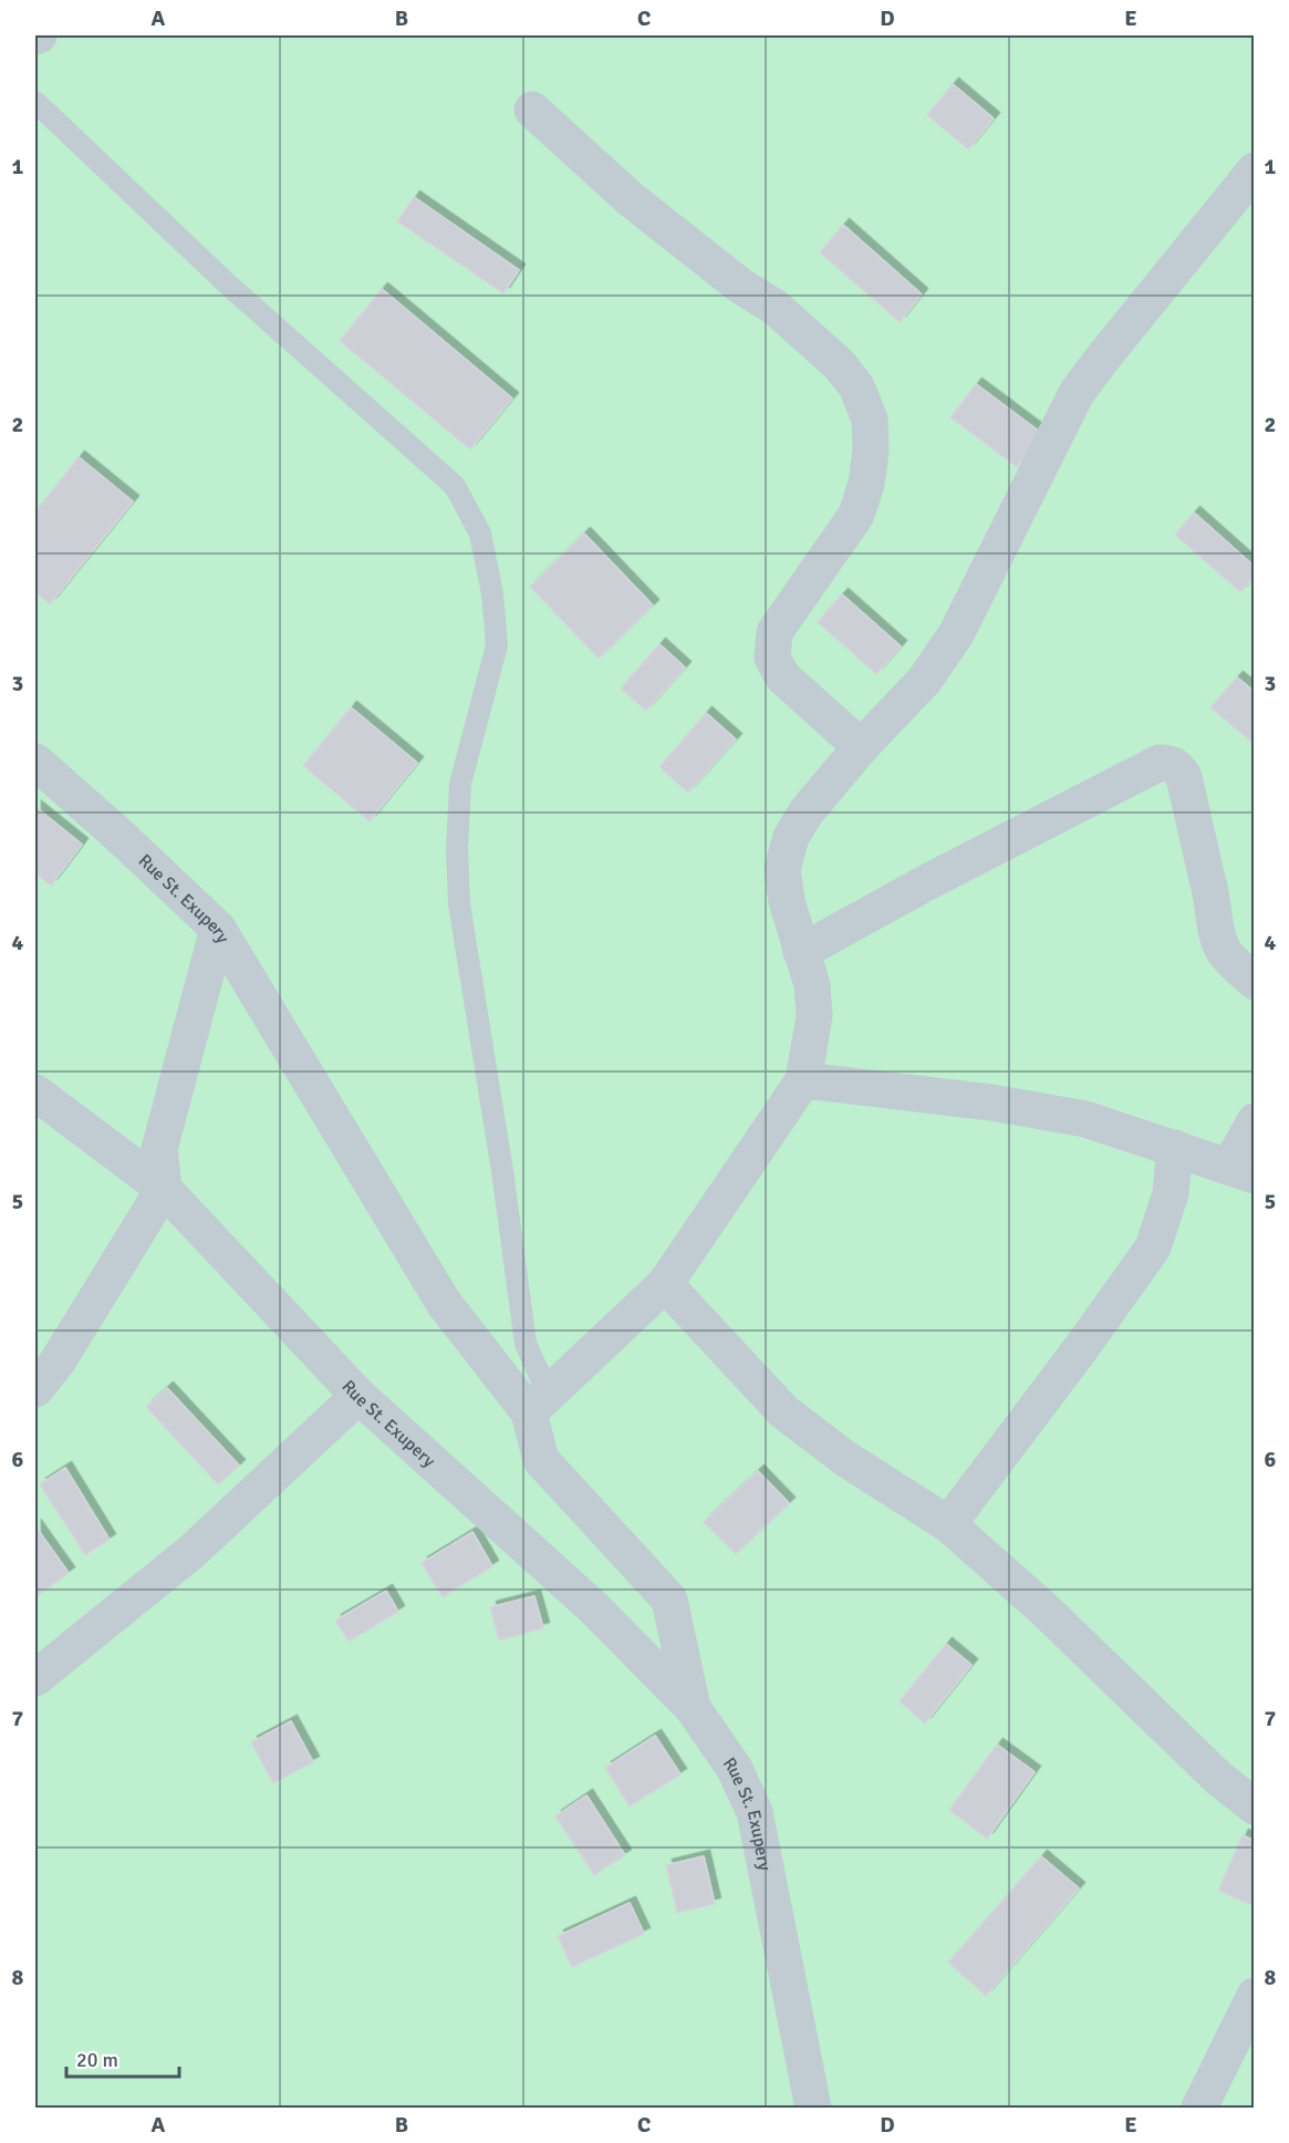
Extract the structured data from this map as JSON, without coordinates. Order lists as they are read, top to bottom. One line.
{"streets":{"street":["Rue St. Exupery"]},"scale_bar":"20 m","grid":{"columns":["A","B","C","D","E"],"rows":["1","2","3","4","5","6","7","8"]}}
